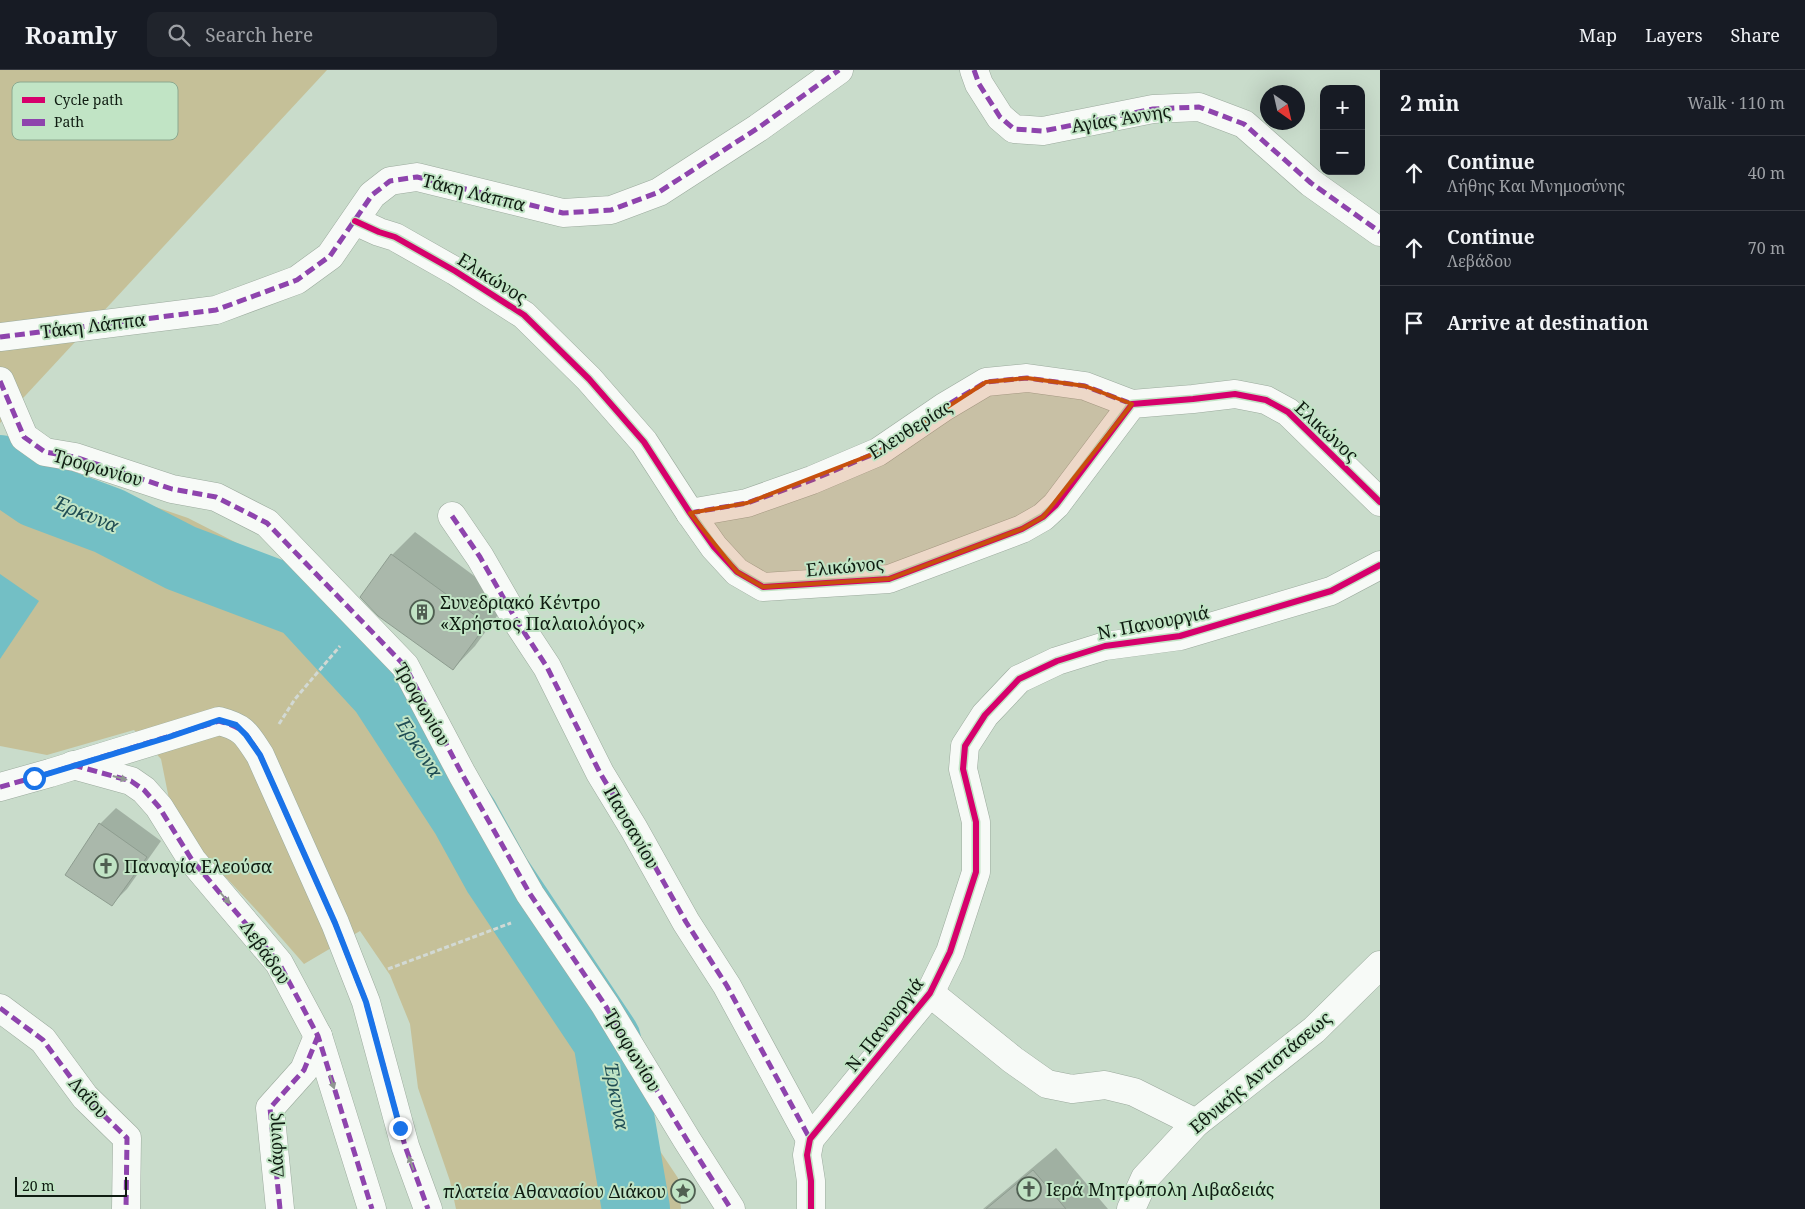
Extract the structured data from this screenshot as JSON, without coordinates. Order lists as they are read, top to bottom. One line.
{"streets":{"street":["Αγίας Άννης","Τάκη Λάππα","Ελικώνος","Ελευθερίας","Τροφωνίου","Ν. Πανουργιά","Παυσανίου","Λεβάδου","Εθνικής Αντιστάσεως","Λαΐου","Δάφνης"]},"crossings":[["Τάκη Λάππα","Ελικώνος"],["Ελικώνος","Ελευθερίας"],["Ν. Πανουργιά","Παυσανίου"],["Λεβάδου","Δάφνης"]],"water":["Έρκυνα"],"places":{"building":["Συνεδριακό Κέντρο «Χρήστος Παλαιολόγος»"],"church":["Παναγία Ελεούσα","Ιερά Μητρόπολη Λιβαδειάς"],"place":["πλατεία Αθανασίου Διάκου"]},"legend":["Cycle path","Path"],"scale_bar":"20 m","north":"bottom right","page":{"header":"Roamly","search":"Search here","nav":["Map","Layers","Share"],"heading":["2 min","Walk · 110 m"],"map_buttons":["+","−"],"list":[["Continue","Λήθης Και Μνημοσύνης","40 m"],["Continue","Λεβάδου","70 m"],"Arrive at destination"],"scale":"20 m"}}
